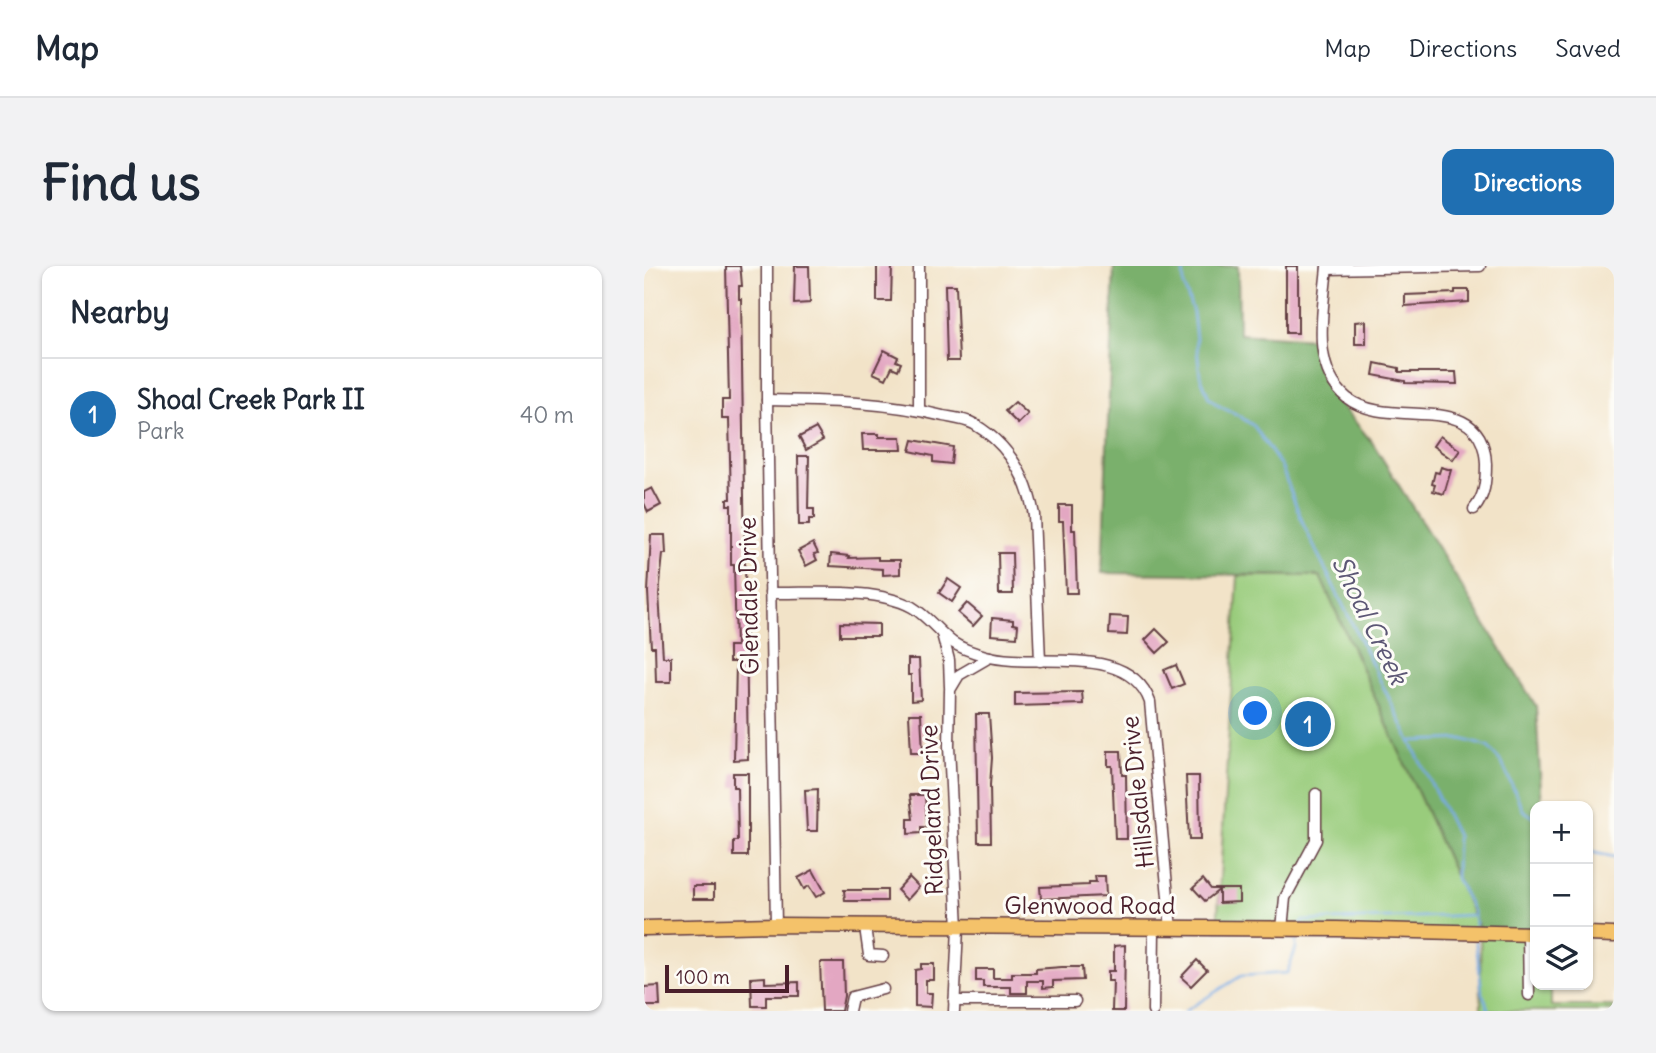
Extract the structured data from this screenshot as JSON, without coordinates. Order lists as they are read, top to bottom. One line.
{"streets":{"main road":["Glenwood Road"],"street":["Glendale Drive","Hillsdale Drive","Ridgeland Drive"]},"crossings":[["Glendale Drive","Glenwood Road"],["Hillsdale Drive","Ridgeland Drive"],["Hillsdale Drive","Glenwood Road"],["Ridgeland Drive","Glenwood Road"]],"water":["Shoal Creek"],"scale_bar":"100 m","page":{"header":"Map","nav":["Map","Directions","Saved"],"buttons":"Directions","title":"Find us","heading":"Nearby","list":[{"mark":"1","name":"Shoal Creek Park II","note":"Park","value":"40 m"}],"pins":"1","map_buttons":["+","−"],"scale":"100 m"}}
